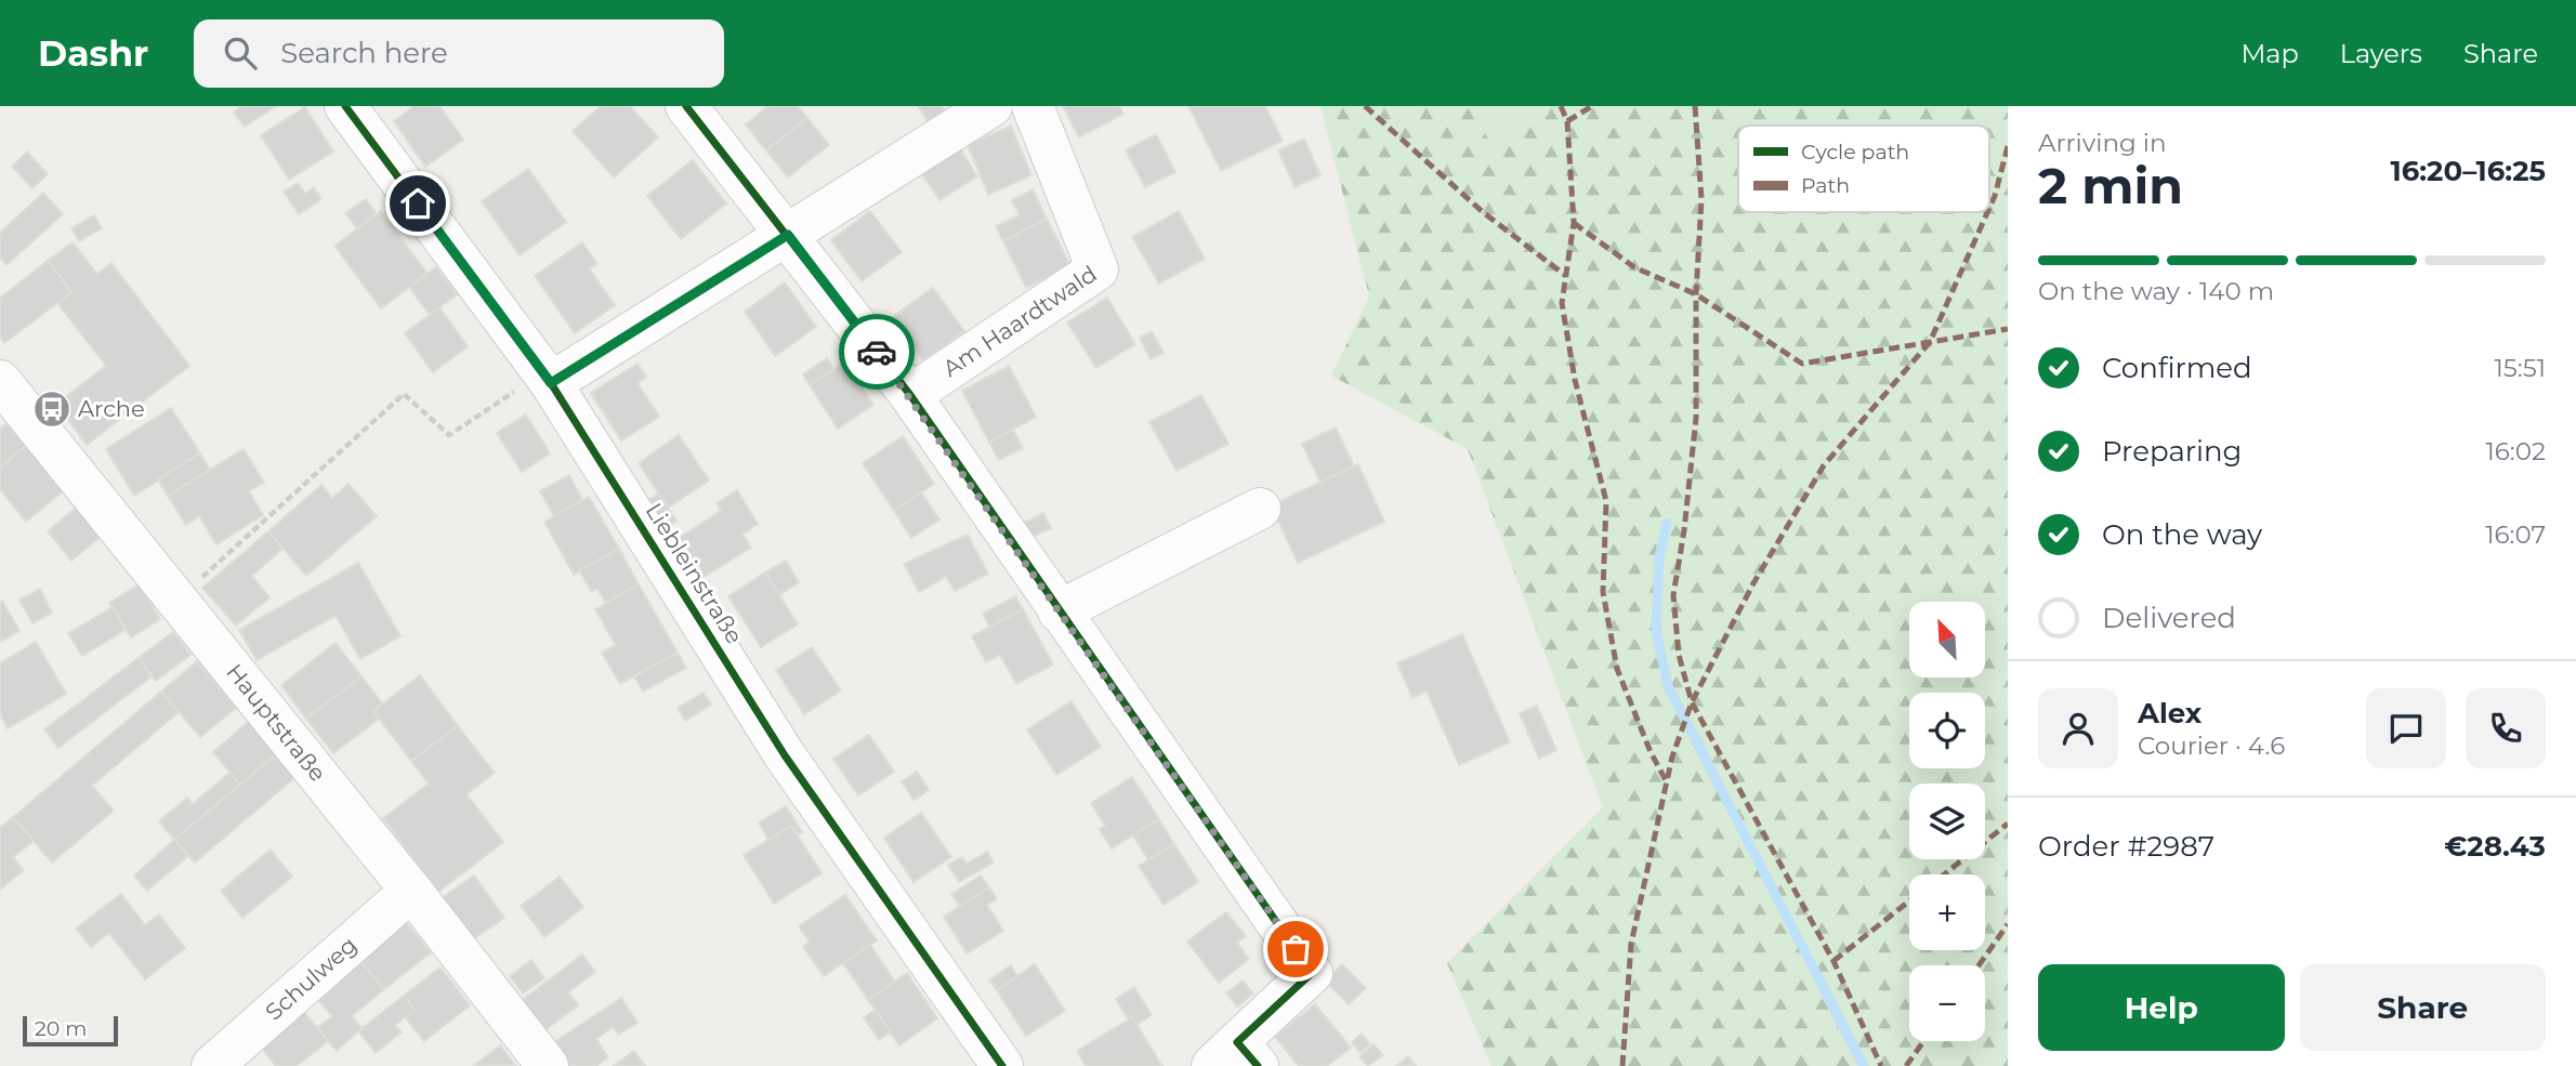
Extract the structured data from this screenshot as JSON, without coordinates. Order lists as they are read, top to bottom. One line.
{"streets":{"street":["Am Haardtwald","Liebleinstraße","Hauptstraße","Schulweg"]},"crossings":[["Hauptstraße","Schulweg"]],"places":{"bus stop":["Arche"]},"legend":["Cycle path","Path"],"scale_bar":"20 m","north":"top left","page":{"header":"Dashr","search":"Search here","nav":["Map","Layers","Share"],"heading":["2 min","Arriving in","16:20–16:25"],"panel":["Alex","Courier · 4.6","Order #2987","€28.43"],"bar":"On the way · 140 m","list":[["Confirmed","15:51"],["Preparing","16:02"],["On the way","16:07"],"Delivered"],"map_buttons":["+","−"],"buttons":["Help","Share"],"scale":"20 m"}}
